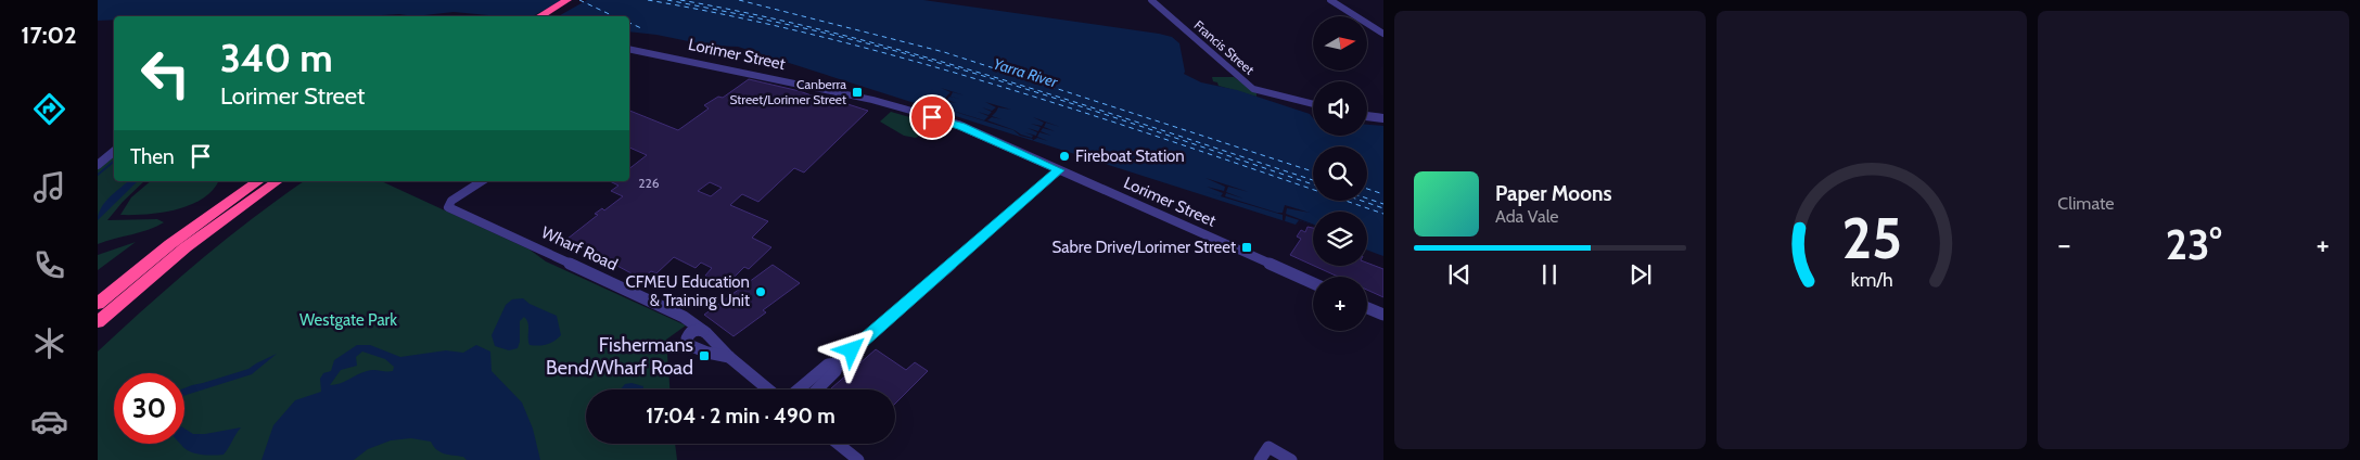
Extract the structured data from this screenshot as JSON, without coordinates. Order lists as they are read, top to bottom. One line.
{"streets":{"street":["Francis Street","Lorimer Street","Wharf Road"]},"water":["Yarra River"],"parks":["Westgate Park"],"places":{"transit":["Canberra Street/Lorimer Street","Sabre Drive/Lorimer Street","Fishermans Bend/Wharf Road"],"other":["Fireboat Station","CFMEU Education & Training Unit"]},"house_numbers":["226"],"north":"right","page":{"tabs":"17:02","tile":"Climate","map_buttons":"+","turn":["340 m","Lorimer Street"],"then":"Then","song":["Paper Moons","Ada Vale"],"heat":["−","23°","+"],"limit":"30","trip":"17:04 · 2 min · 490 m","gauge":["25","km/h"]}}
